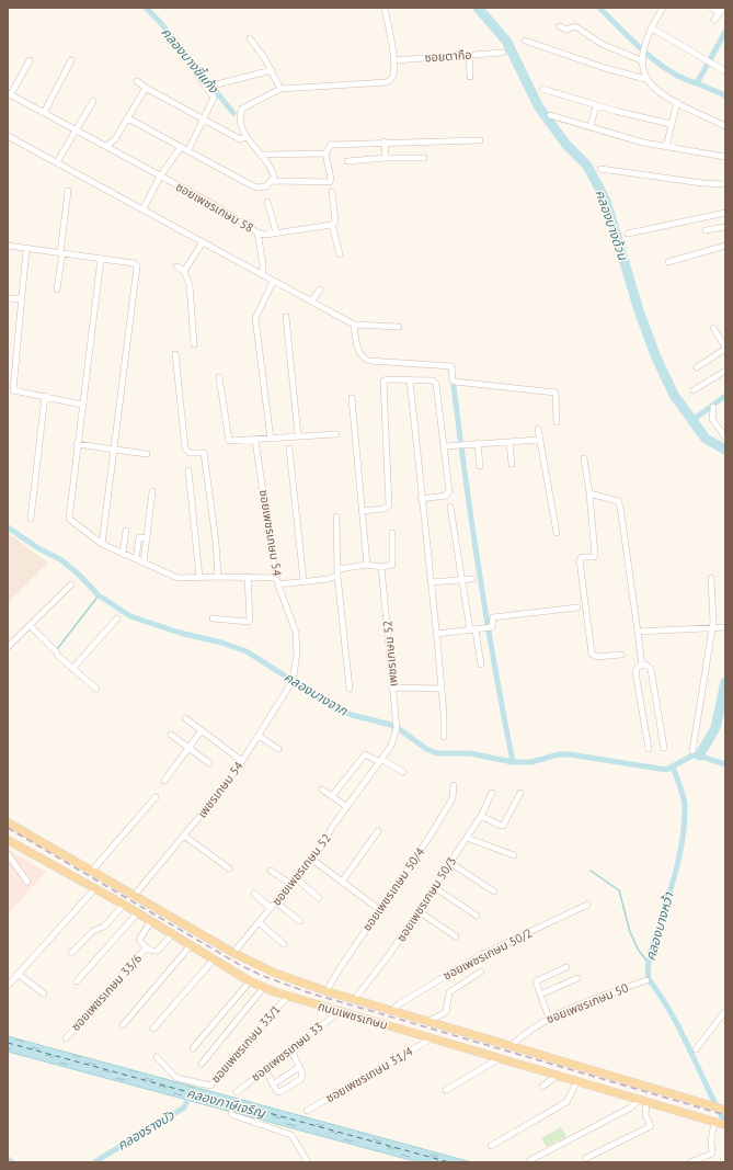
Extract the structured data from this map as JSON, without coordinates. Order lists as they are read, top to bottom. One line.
{"streets":{"main road":["ถนนเพชรเกษม"],"street":["ซอยตากือ","ซอยเพชรเกษม 58","ซอยเพชรเกษม 54","เพชรเกษม 52","เพชรเกษม 54","ซอยเพชรเกษม 52","ซอยเพชรเกษม 50/4","ซอยเพชรเกษม 50/3","ซอยเพชรเกษม 50/2","ซอยเพชรเกษม 33/6","ซอยเพชรเกษม 50","ซอยเพชรเกษม 33/1","ซอยเพชรเกษม 33","ซอยเพชรเกษม 31/4"]},"crossings":[["ซอยเพชรเกษม 54","เพชรเกษม 54"],["เพชรเกษม 52","ซอยเพชรเกษม 52"],["เพชรเกษม 54","ถนนเพชรเกษม"],["ซอยเพชรเกษม 52","ถนนเพชรเกษม"],["ซอยเพชรเกษม 50/4","ถนนเพชรเกษม"],["ซอยเพชรเกษม 50/3","ถนนเพชรเกษม"],["ซอยเพชรเกษม 50/2","ถนนเพชรเกษม"],["ซอยเพชรเกษม 50","ถนนเพชรเกษม"],["ถนนเพชรเกษม","ซอยเพชรเกษม 33/1"],["ถนนเพชรเกษม","ซอยเพชรเกษม 33"],["ถนนเพชรเกษม","ซอยเพชรเกษม 31/4"]],"water":["คลองบางขี้แก้ง","คลองบางด้วน","คลองบางจาก","คลองบางหว้า","คลองภาษีเจริญ","คลองรางบัว"]}
